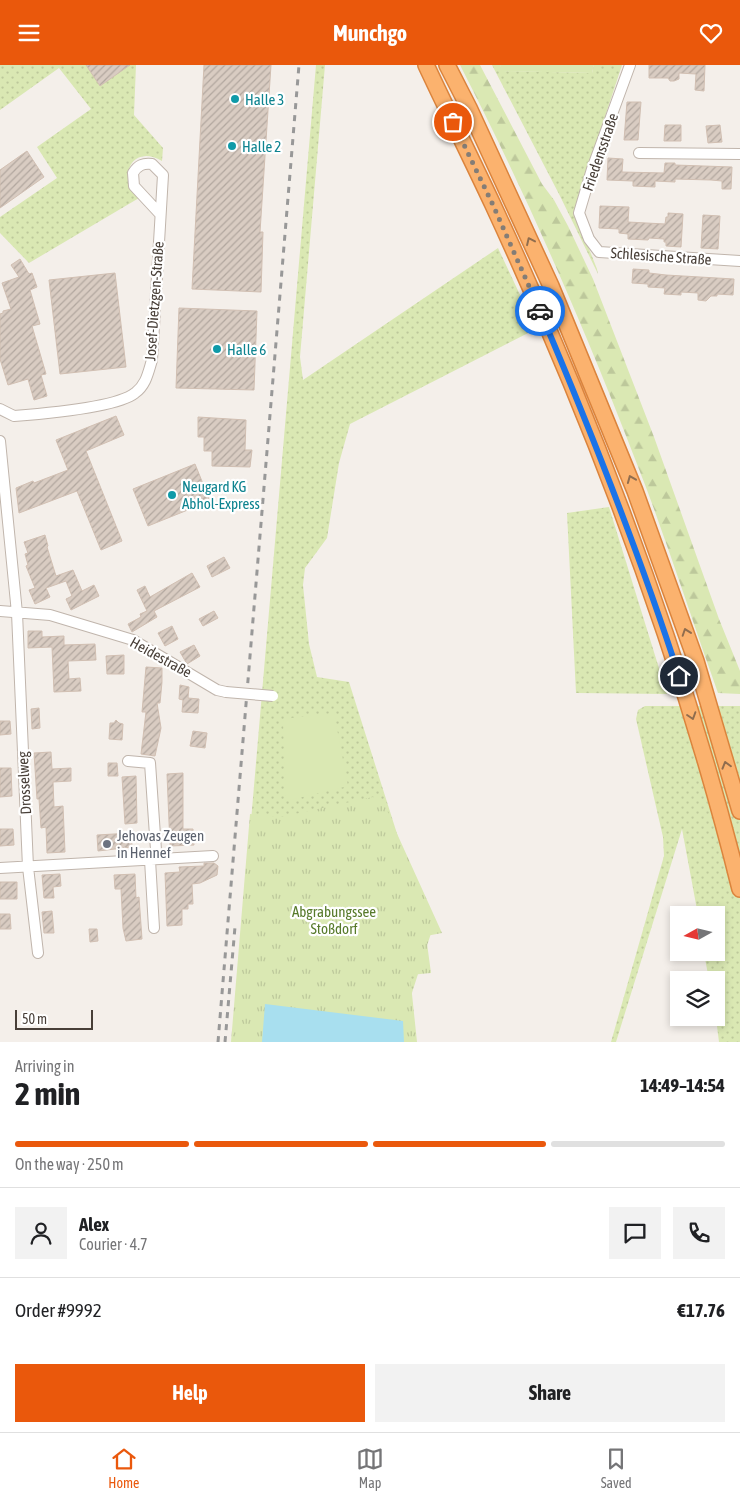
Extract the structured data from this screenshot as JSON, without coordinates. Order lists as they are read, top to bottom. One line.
{"streets":{"street":["Friedensstraße","Schlesische Straße","Josef-Dietzgen-Straße","Heidestraße","Drosselweg"]},"crossings":[["Friedensstraße","Schlesische Straße"],["Heidestraße","Drosselweg"]],"parks":["Abgrabungssee Stoßdorf"],"places":["Halle 3","Halle 2","Halle 6","Neugard KG Abhol-Express","Jehovas Zeugen in Hennef"],"scale_bar":"50 m","north":"left","page":{"header":"Munchgo","scale":"50 m","heading":["2 min","Arriving in","14:49–14:54"],"panel":["Alex","Courier · 4.7","Order #9992","€17.76"],"bar":"On the way · 250 m","buttons":["Help","Share"],"tabs":["Home","Map","Saved"]}}
